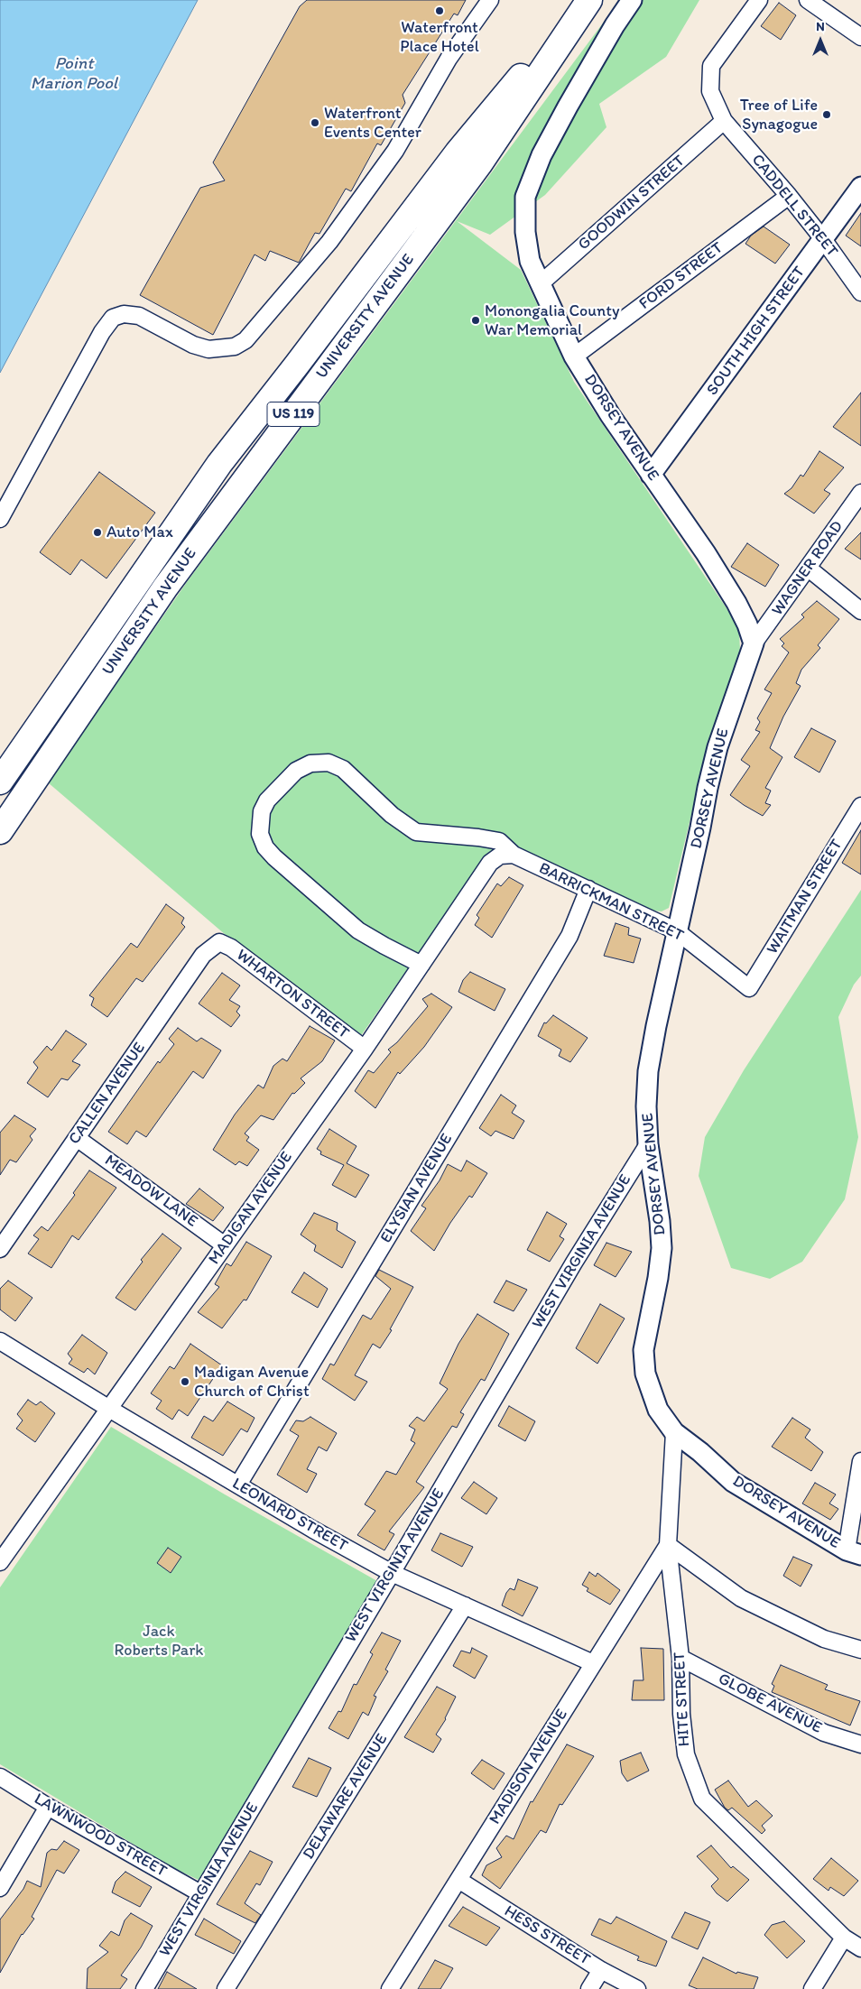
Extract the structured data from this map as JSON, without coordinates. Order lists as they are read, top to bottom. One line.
{"streets":{"main road":["UNIVERSITY AVENUE","US 119"],"street":["GOODWIN STREET","CADDELL STREET","FORD STREET","SOUTH HIGH STREET","DORSEY AVENUE","WAGNER ROAD","WAITMAN STREET","BARRICKMAN STREET","WHARTON STREET","CALLEN AVENUE","ELYSIAN AVENUE","MEADOW LANE","MADIGAN AVENUE","WEST VIRGINIA AVENUE","LEONARD STREET","HITE STREET","GLOBE AVENUE","MADISON AVENUE","DELAWARE AVENUE","LAWNWOOD STREET","HESS STREET"]},"crossings":[["GOODWIN STREET","CADDELL STREET"],["GOODWIN STREET","DORSEY AVENUE"],["CADDELL STREET","FORD STREET"],["CADDELL STREET","SOUTH HIGH STREET"],["FORD STREET","DORSEY AVENUE"],["SOUTH HIGH STREET","DORSEY AVENUE"],["DORSEY AVENUE","WAGNER ROAD"],["DORSEY AVENUE","BARRICKMAN STREET"],["DORSEY AVENUE","WEST VIRGINIA AVENUE"],["DORSEY AVENUE","HITE STREET"],["WAITMAN STREET","BARRICKMAN STREET"],["BARRICKMAN STREET","ELYSIAN AVENUE"],["BARRICKMAN STREET","MADIGAN AVENUE"],["WHARTON STREET","CALLEN AVENUE"],["WHARTON STREET","MADIGAN AVENUE"],["CALLEN AVENUE","MEADOW LANE"],["ELYSIAN AVENUE","LEONARD STREET"],["MEADOW LANE","MADIGAN AVENUE"],["MADIGAN AVENUE","LEONARD STREET"],["WEST VIRGINIA AVENUE","LEONARD STREET"],["WEST VIRGINIA AVENUE","LAWNWOOD STREET"],["LEONARD STREET","MADISON AVENUE"],["LEONARD STREET","DELAWARE AVENUE"],["HITE STREET","GLOBE AVENUE"],["HITE STREET","MADISON AVENUE"],["MADISON AVENUE","HESS STREET"]],"water":["Point Marion Pool"],"parks":["Jack Roberts Park"],"places":["Waterfront Place Hotel","Tree of Life Synagogue","Waterfront Events Center","Monongalia County War Memorial","Auto Max","Madigan Avenue Church of Christ"],"north":"top"}
